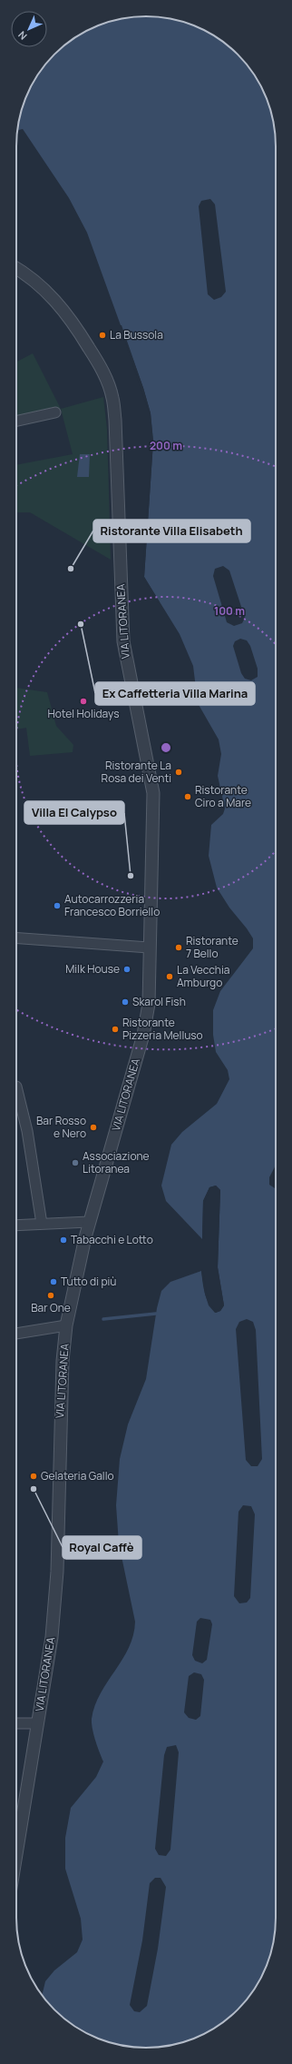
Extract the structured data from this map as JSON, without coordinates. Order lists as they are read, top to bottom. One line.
{"streets":{"street":["VIA LITORANEA"]},"places":["La Bussola","Ristorante Villa Elisabeth","Ex Caffetteria Villa Marina","Hotel Holidays","Ristorante La Rosa dei Venti","Ristorante Ciro a Mare","Villa El Calypso","Autocarrozzeria Francesco Borriello","Ristorante 7 Bello","Milk House","La Vecchia Amburgo","Skarol Fish","Ristorante Pizzeria Melluso","Bar Rosso e Nero","Associazione Litoranea","Tabacchi e Lotto","Tutto di più","Bar One","Gelateria Gallo","Royal Caffè"],"north":"bottom left","rings":["200 m","100 m"]}
